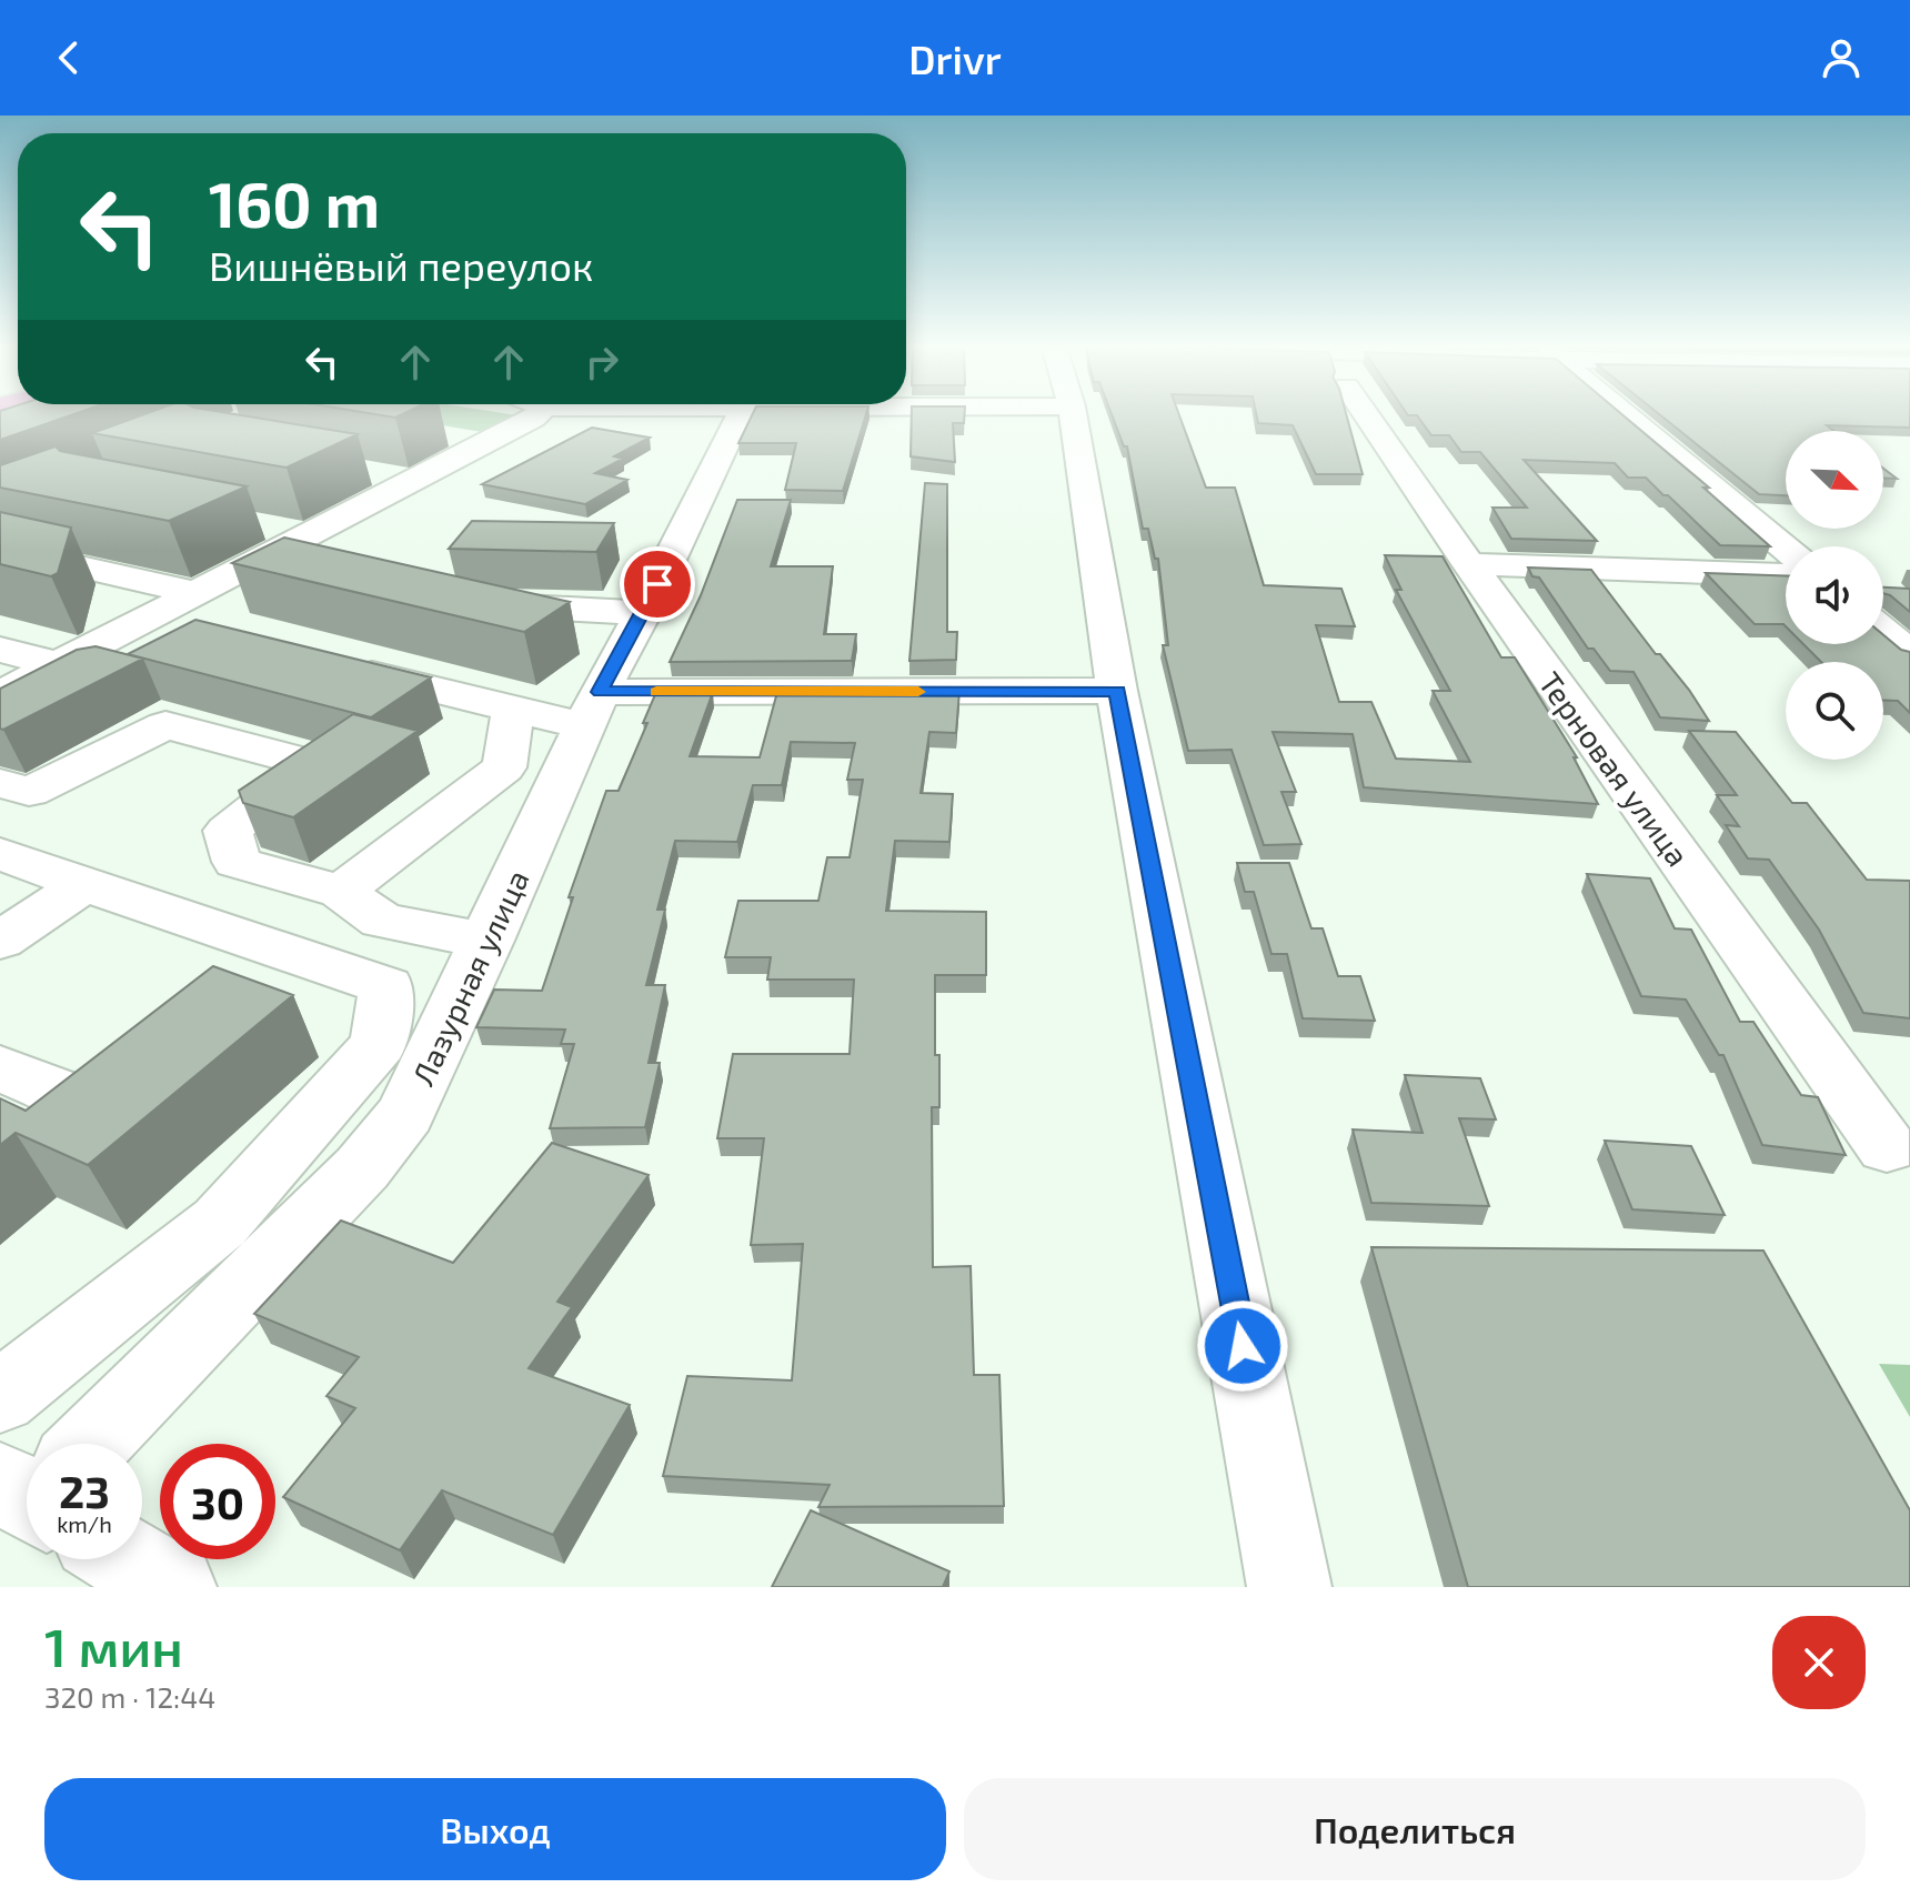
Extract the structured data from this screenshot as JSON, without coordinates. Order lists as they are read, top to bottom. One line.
{"streets":{"street":["Терновая улица","Лазурная улица"]},"north":"bottom right","page":{"header":"Drivr","turn":["160 m","Вишнёвый переулок"],"speed":"23 km/h","limit":"30","heading":["1 мин","320 m · 12:44"],"buttons":["Выход","Поделиться"]}}
